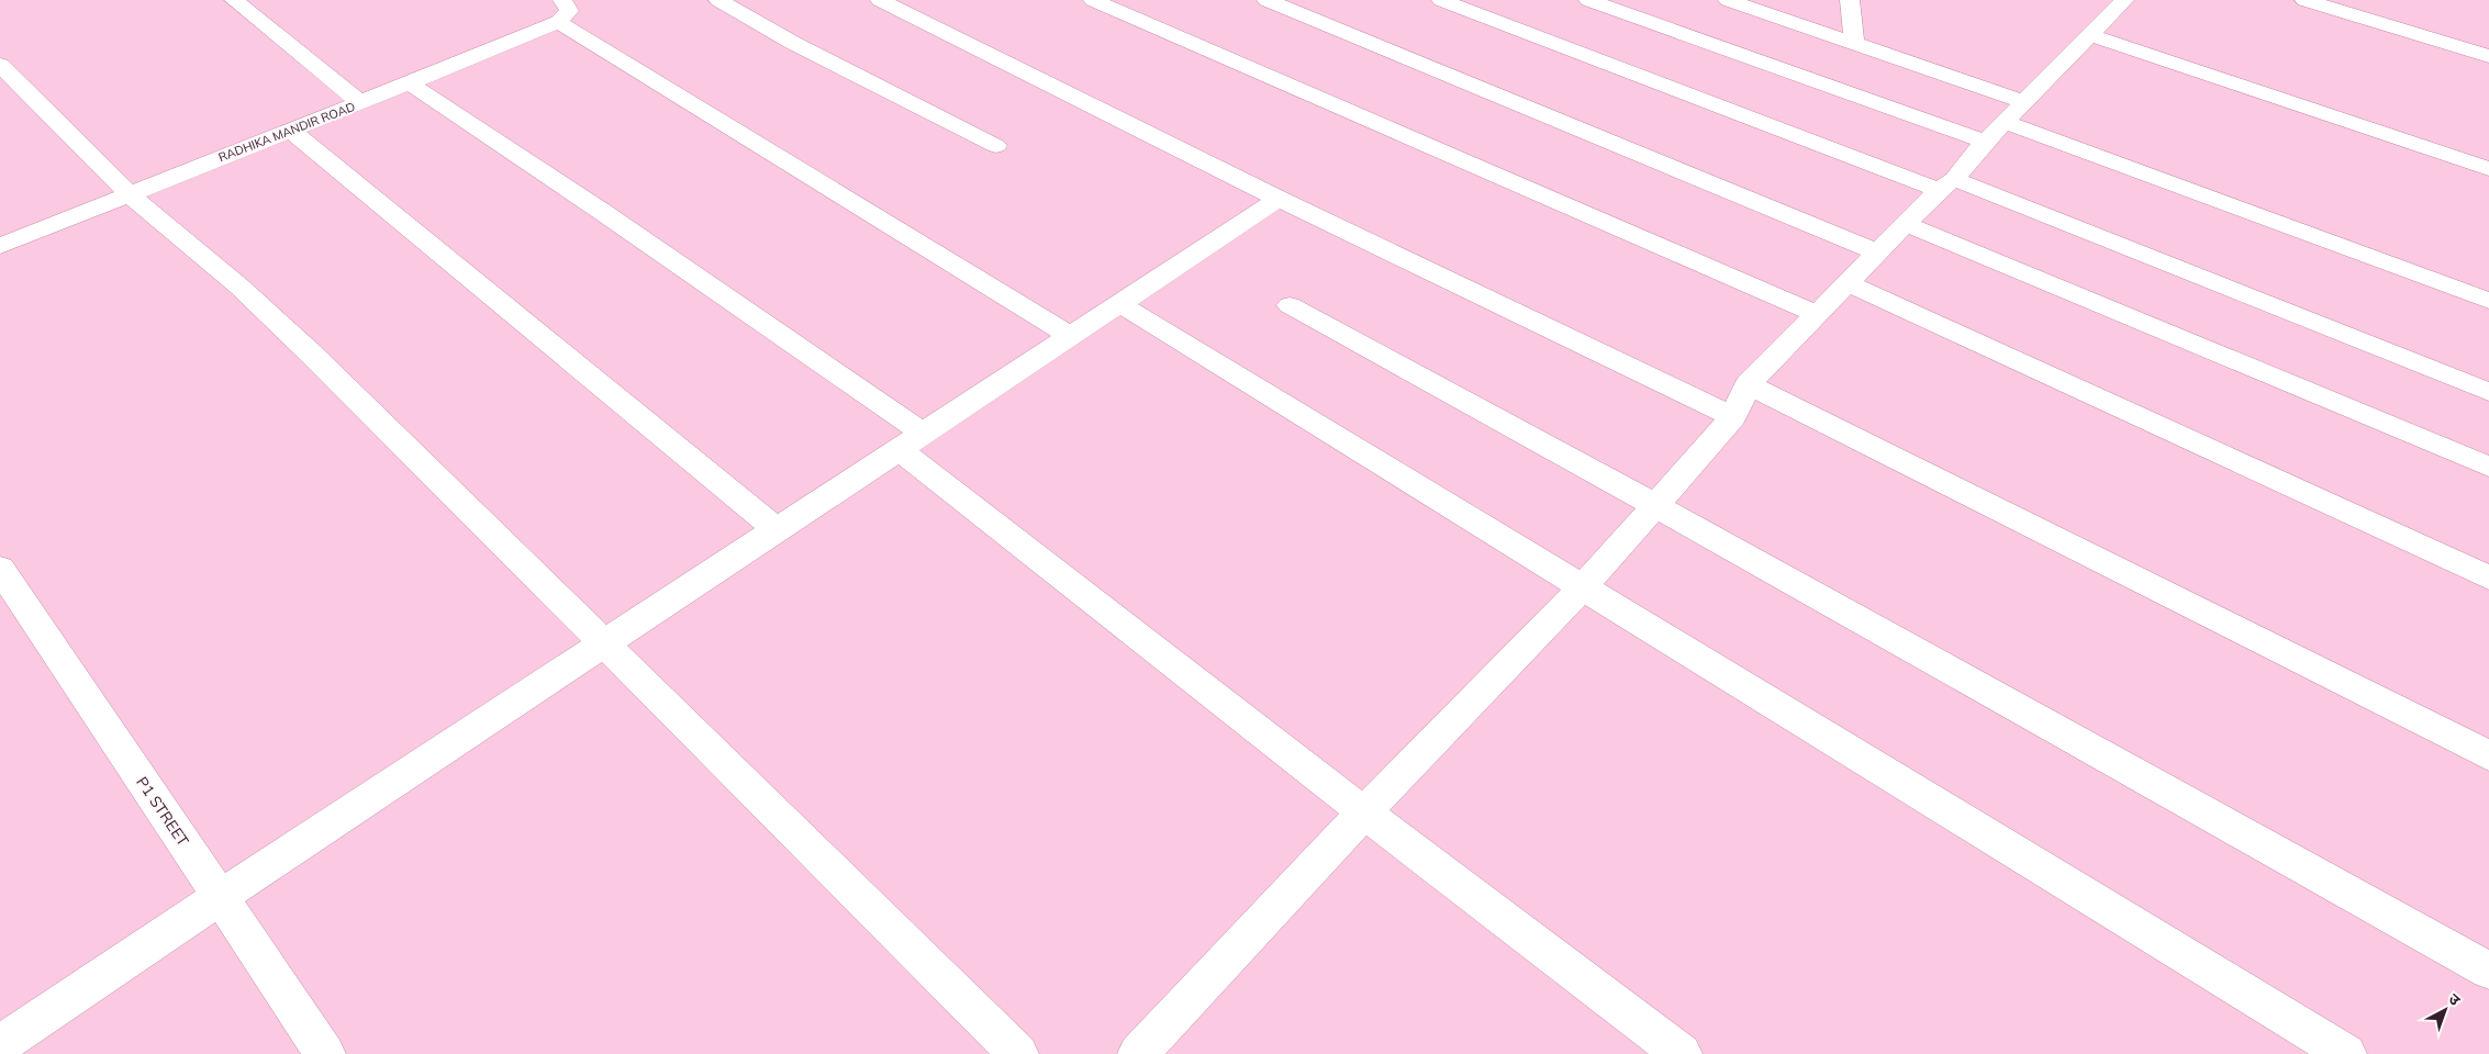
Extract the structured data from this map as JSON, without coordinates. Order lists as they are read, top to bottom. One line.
{"streets":{"street":["RADHIKA MANDIR ROAD","P1 STREET"]},"north":"top right"}
